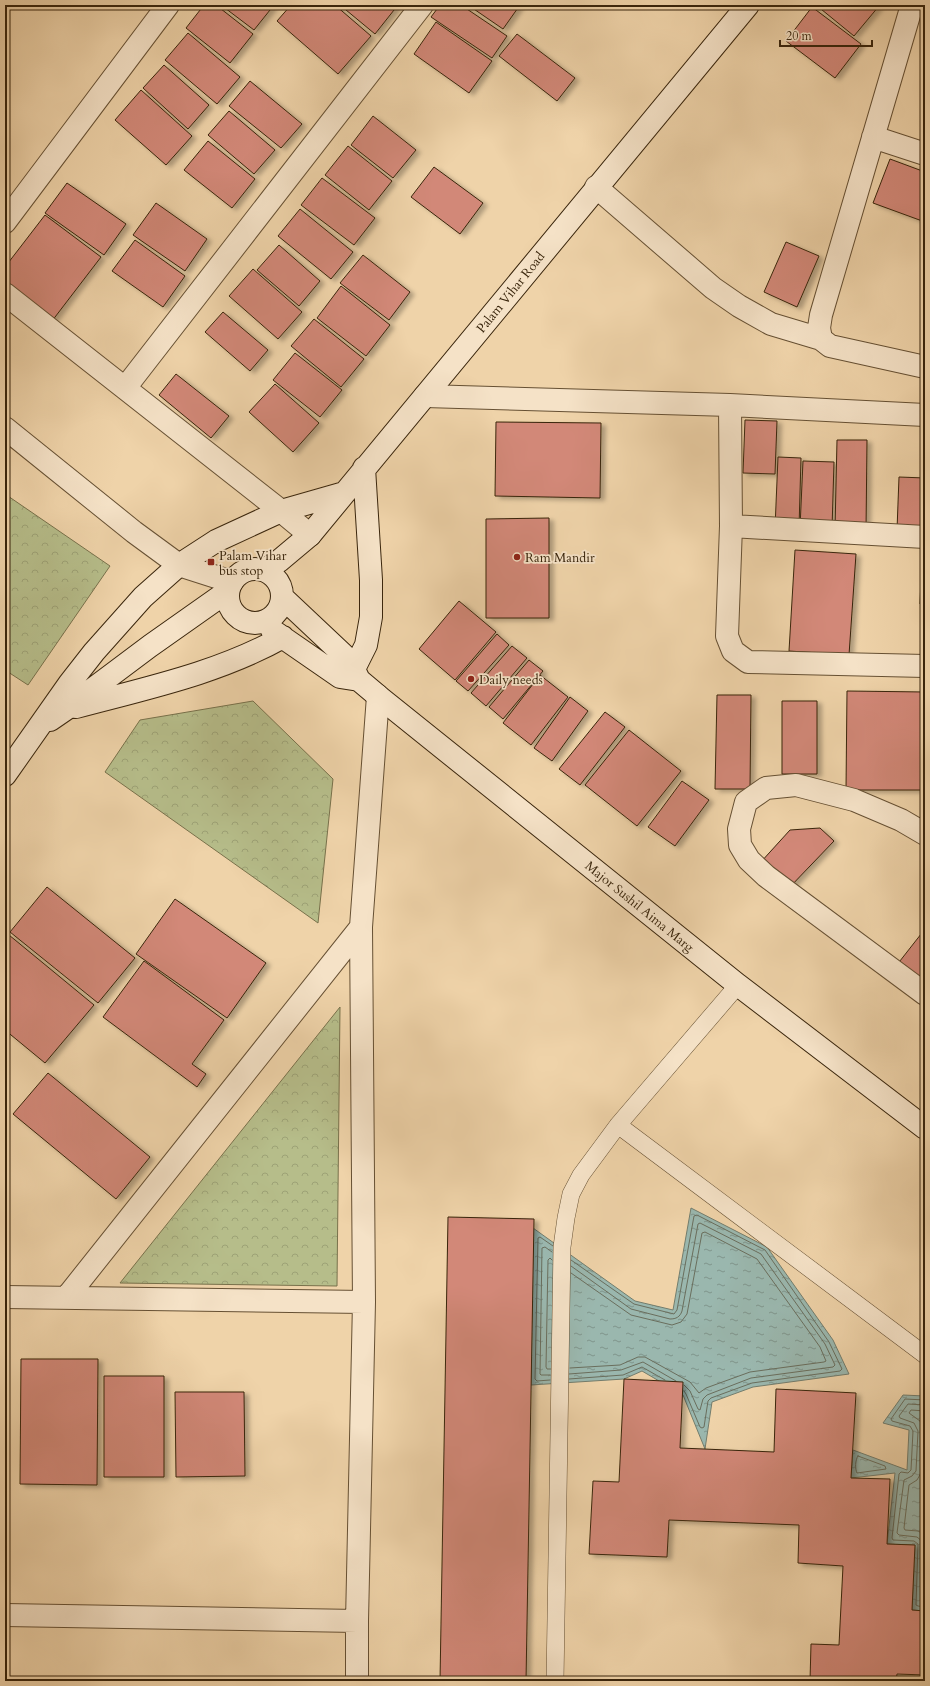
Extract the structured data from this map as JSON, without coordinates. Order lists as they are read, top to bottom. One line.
{"streets":{"street":["Palam Vihar Road","Major Sushil Aima Marg"]},"crossings":[["Palam Vihar Road","Major Sushil Aima Marg"]],"places":{"other":["Ram Mandir","Daily needs"],"transit":["Palam Vihar bus stop"]},"scale_bar":"20 m"}
